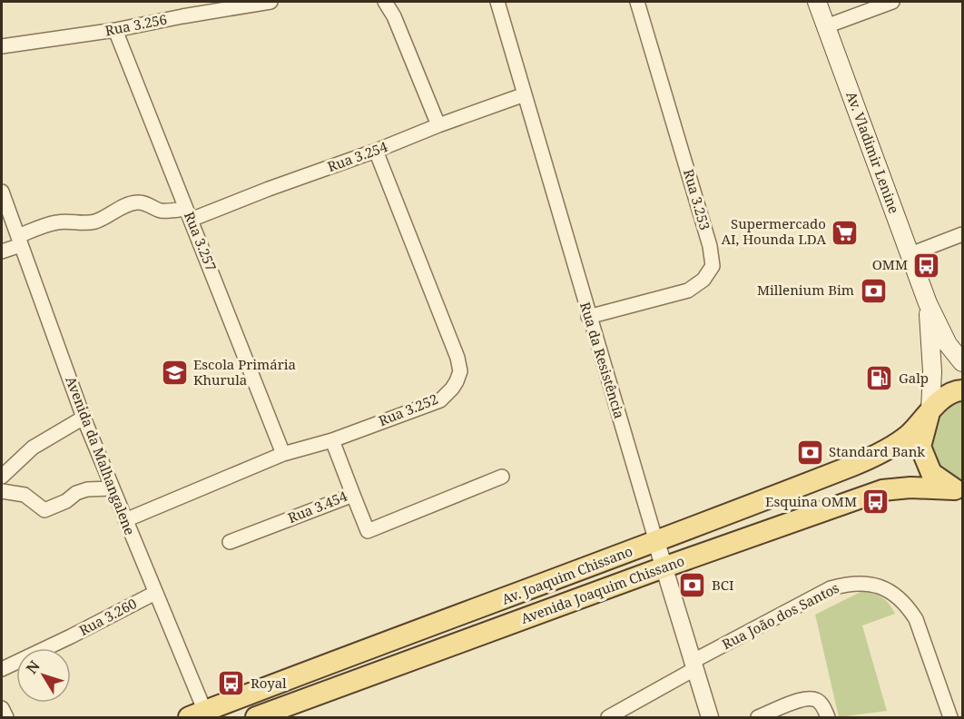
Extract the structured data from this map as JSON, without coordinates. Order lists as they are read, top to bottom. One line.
{"streets":{"main road":["Av. Vladimir Lenine","Av. Joaquim Chissano","Avenida Joaquim Chissano"],"street":["Rua 3.256","Rua 3.254","Rua 3.253","Rua 3.257","Rua da Resistência","Rua 3.252","Avenida da Malhangalene","Rua 3.454","Rua João dos Santos","Rua 3.260"]},"crossings":[["Rua 3.256","Rua 3.257"],["Av. Vladimir Lenine","Av. Joaquim Chissano"],["Rua 3.254","Rua 3.257"],["Rua 3.254","Rua da Resistência"],["Rua 3.254","Rua 3.252"],["Rua 3.254","Avenida da Malhangalene"],["Rua 3.253","Rua da Resistência"],["Rua 3.257","Rua 3.252"],["Rua da Resistência","Av. Joaquim Chissano"],["Rua da Resistência","Avenida Joaquim Chissano"],["Rua da Resistência","Rua João dos Santos"],["Rua 3.252","Avenida da Malhangalene"],["Rua 3.252","Rua 3.454"],["Avenida da Malhangalene","Av. Joaquim Chissano"],["Avenida da Malhangalene","Rua 3.260"]],"places":{"supermarket":["Supermercado AI, Hounda LDA"],"bus stop":["OMM","Esquina OMM","Royal"],"bank":["Millenium Bim","Standard Bank","BCI"],"school or university":["Escola Primária Khurula"],"fuel station":["Galp"]},"north":"top left"}
